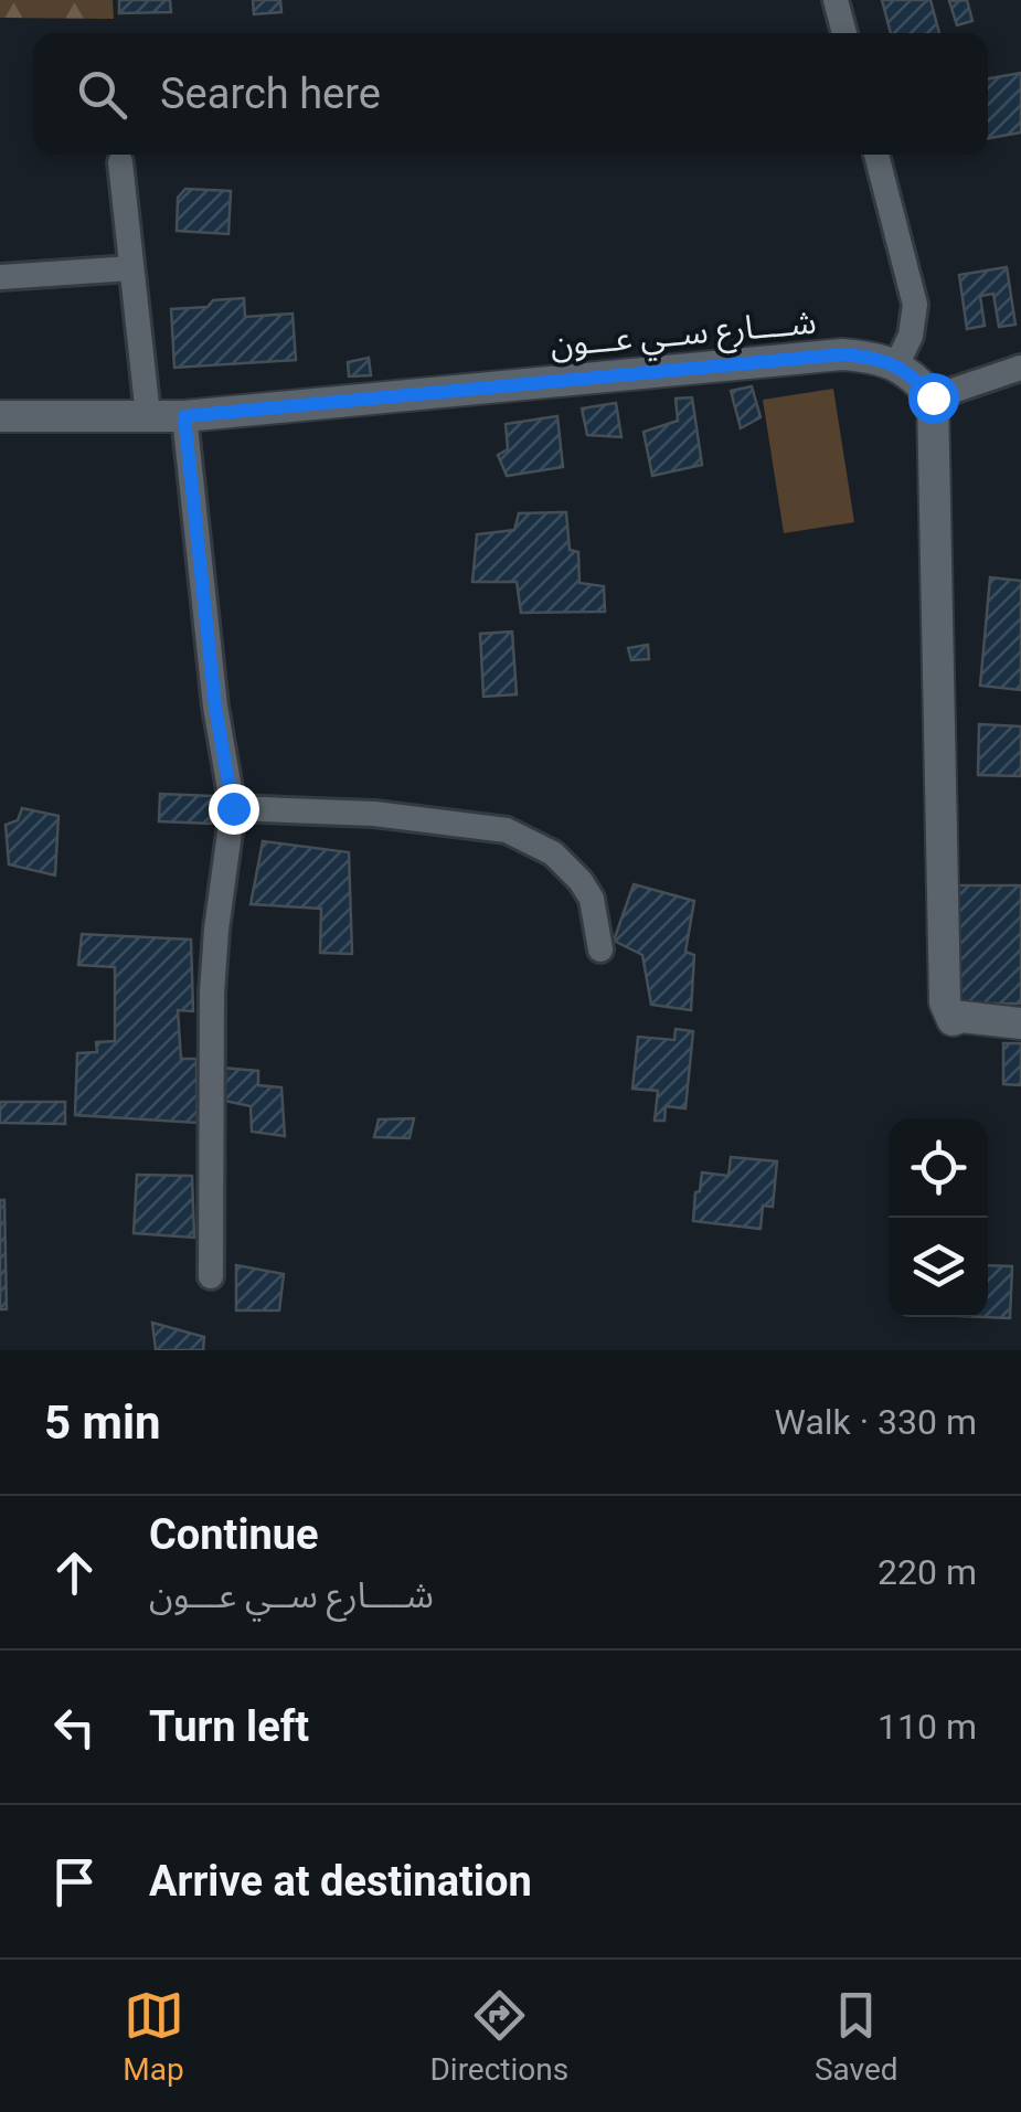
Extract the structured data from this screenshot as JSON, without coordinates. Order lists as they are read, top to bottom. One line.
{"streets":{"street":["شــــارع ســي عـــون"]},"page":{"search":"Search here","heading":["5 min","Walk · 330 m"],"list":[["Continue","شــــارع ســي عـــون","220 m"],["Turn left","110 m"],"Arrive at destination"],"nav":["Map","Directions","Saved"]}}
